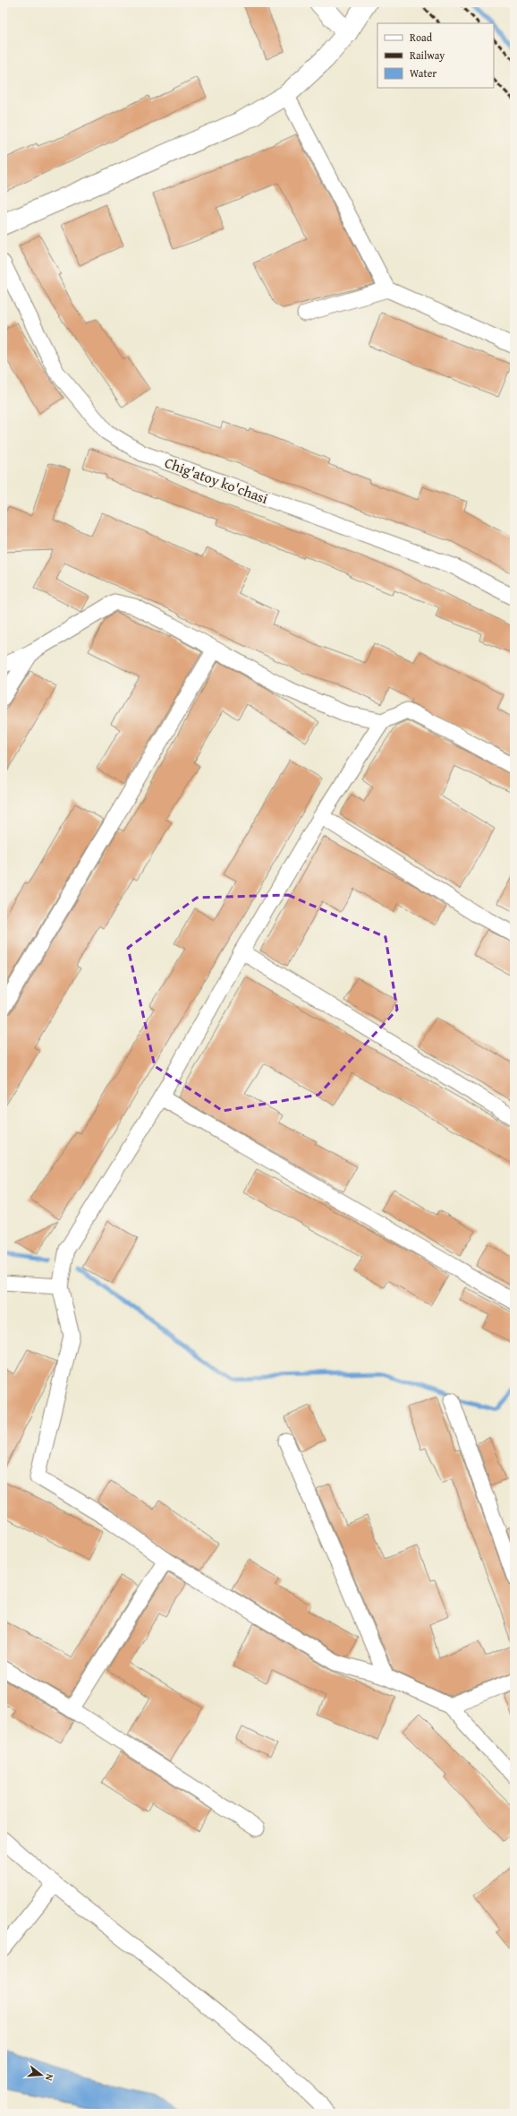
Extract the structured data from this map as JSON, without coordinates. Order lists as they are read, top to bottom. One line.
{"streets":{"street":["Chig'atoy ko'chasi"]},"legend":["Road","Railway","Water"],"north":"right"}
